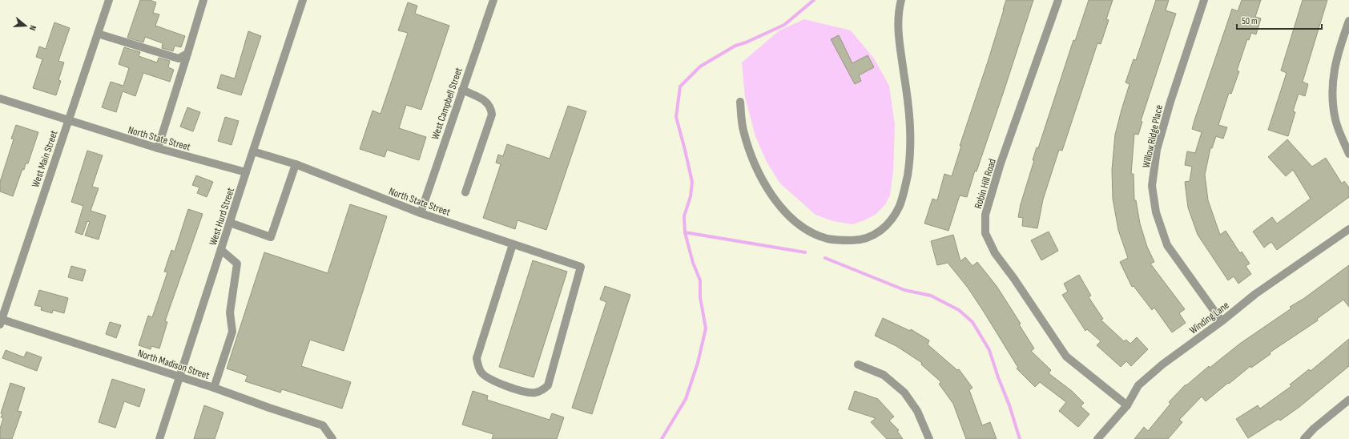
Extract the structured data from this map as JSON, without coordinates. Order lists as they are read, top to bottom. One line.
{"streets":{"street":["West Campbell Street","Willow Ridge Place","North State Street","West Main Street","Robin Hill Road","West Hurd Street","Winding Lane","North Madison Street"]},"crossings":[["West Campbell Street","North State Street"],["Willow Ridge Place","Winding Lane"],["North State Street","West Main Street"],["North State Street","West Hurd Street"],["West Main Street","North Madison Street"],["Robin Hill Road","Winding Lane"],["West Hurd Street","North Madison Street"]],"scale_bar":"50 m","north":"right"}
